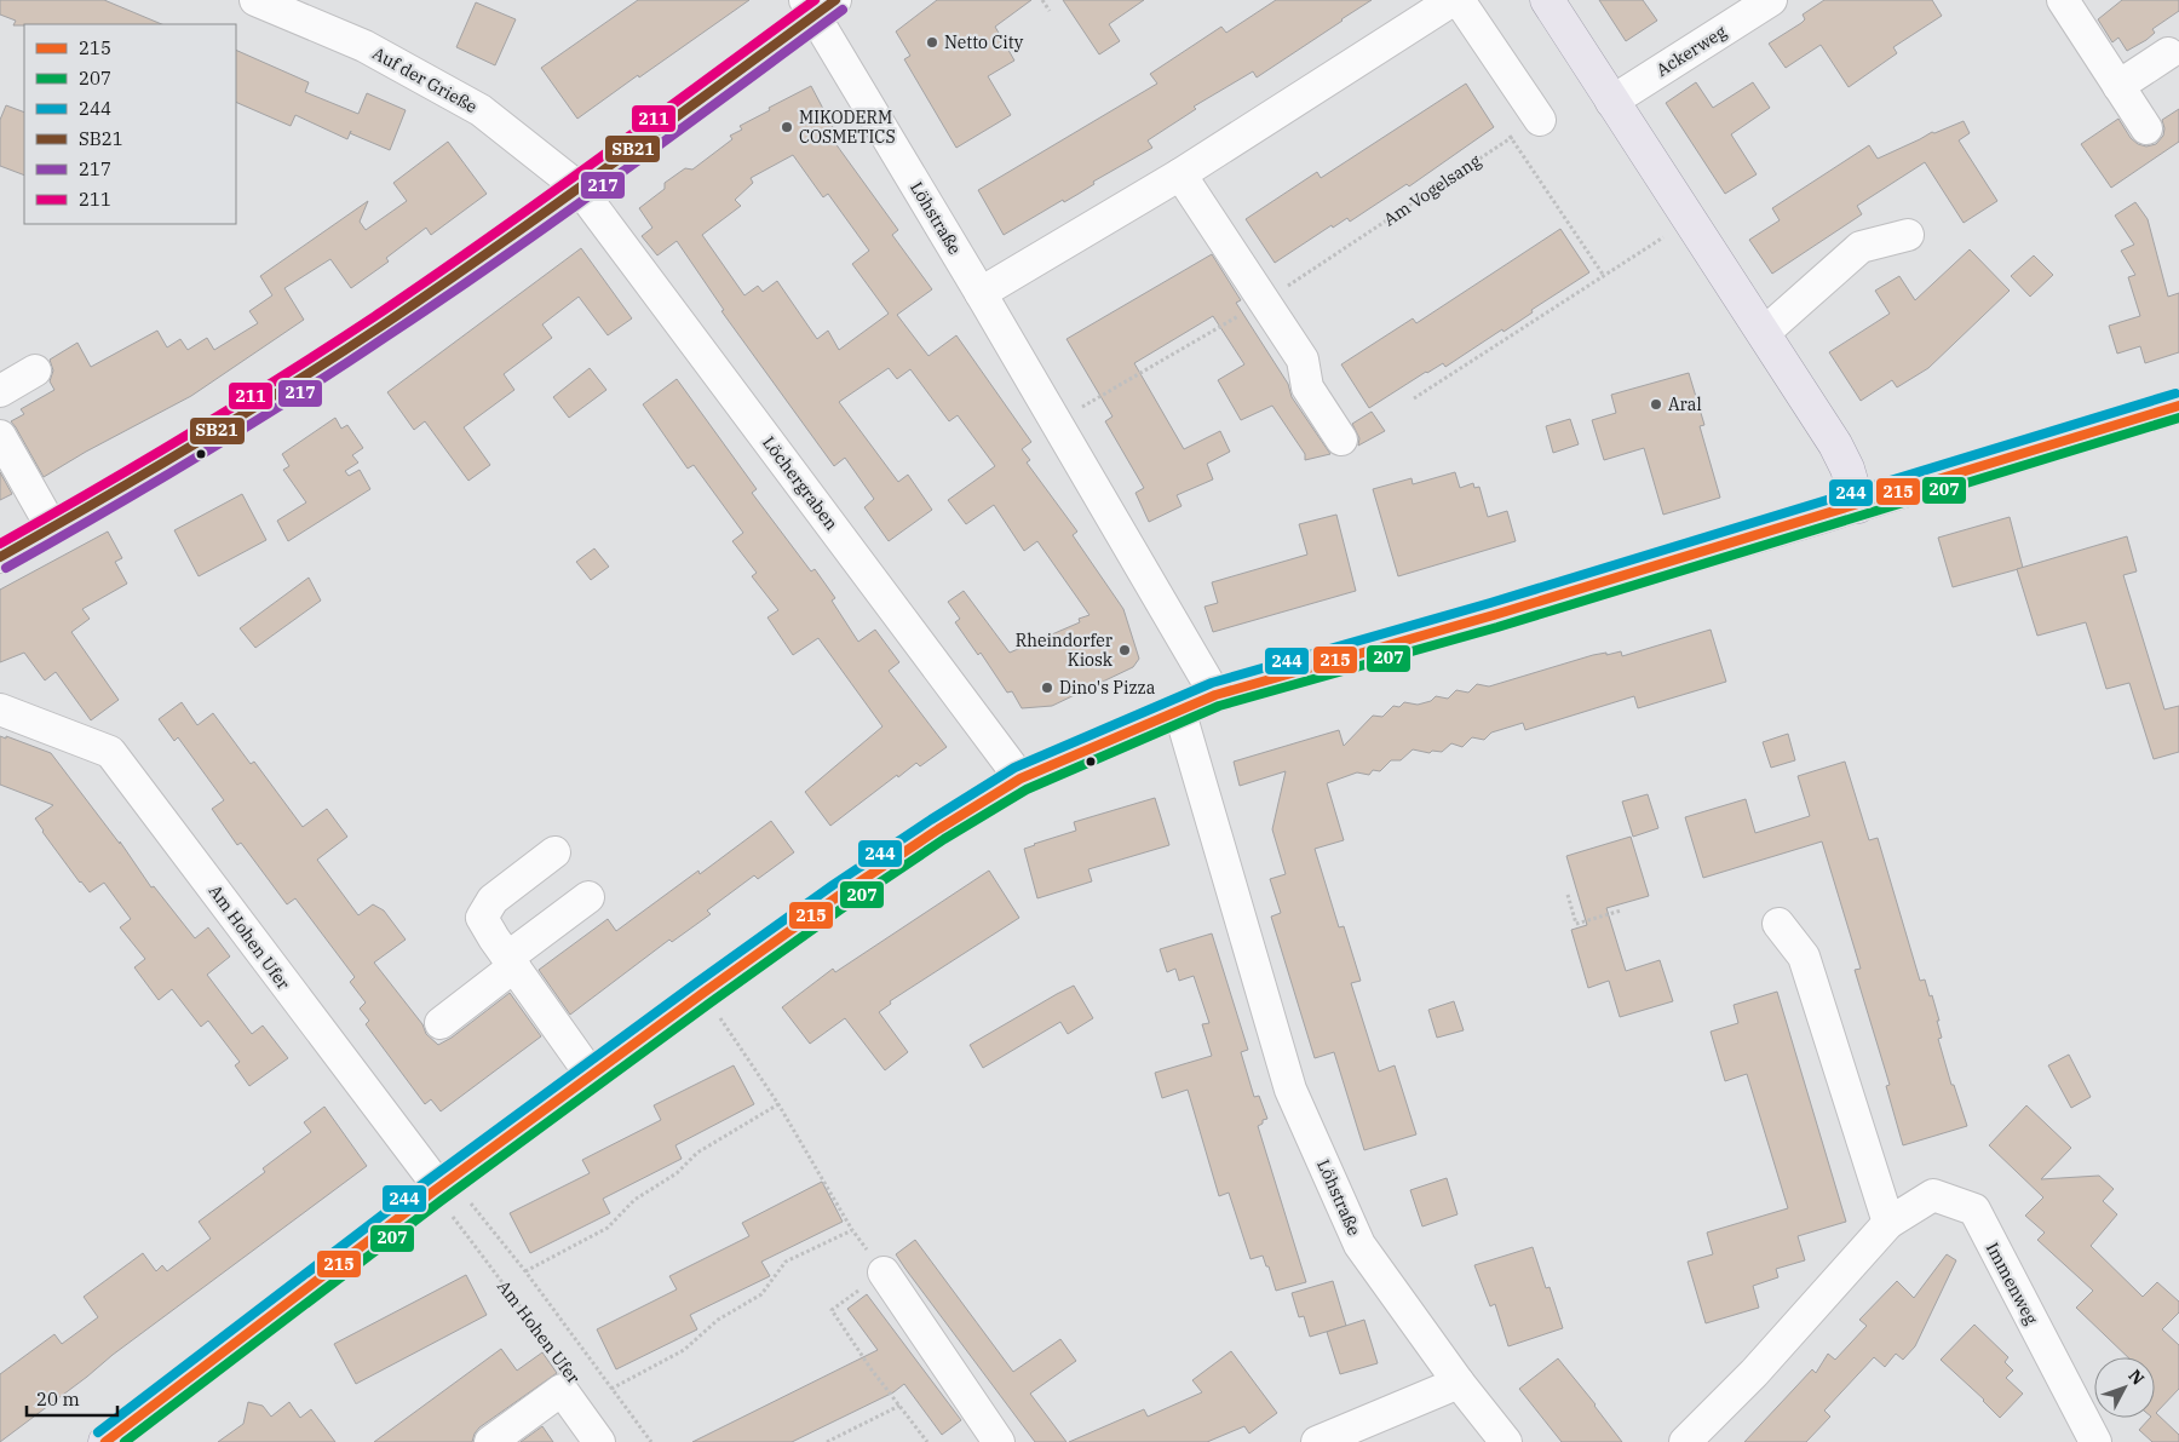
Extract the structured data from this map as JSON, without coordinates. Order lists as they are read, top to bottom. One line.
{"streets":{"street":["Ackerweg","Auf der Grieße","Löhstraße","Löchergraben","Am Hohen Ufer","Immenweg"],"path":["Am Vogelsang"]},"crossings":[["Auf der Grieße","Löchergraben"]],"places":["Netto City","MIKODERM COSMETICS","Aral","Rheindorfer Kiosk","Dino's Pizza"],"lines":["transit line SB21","transit line 211","transit line 217","transit line 244","transit line 215","transit line 207"],"legend":["215","207","244","SB21","217","211"],"scale_bar":"20 m","north":"top right"}
